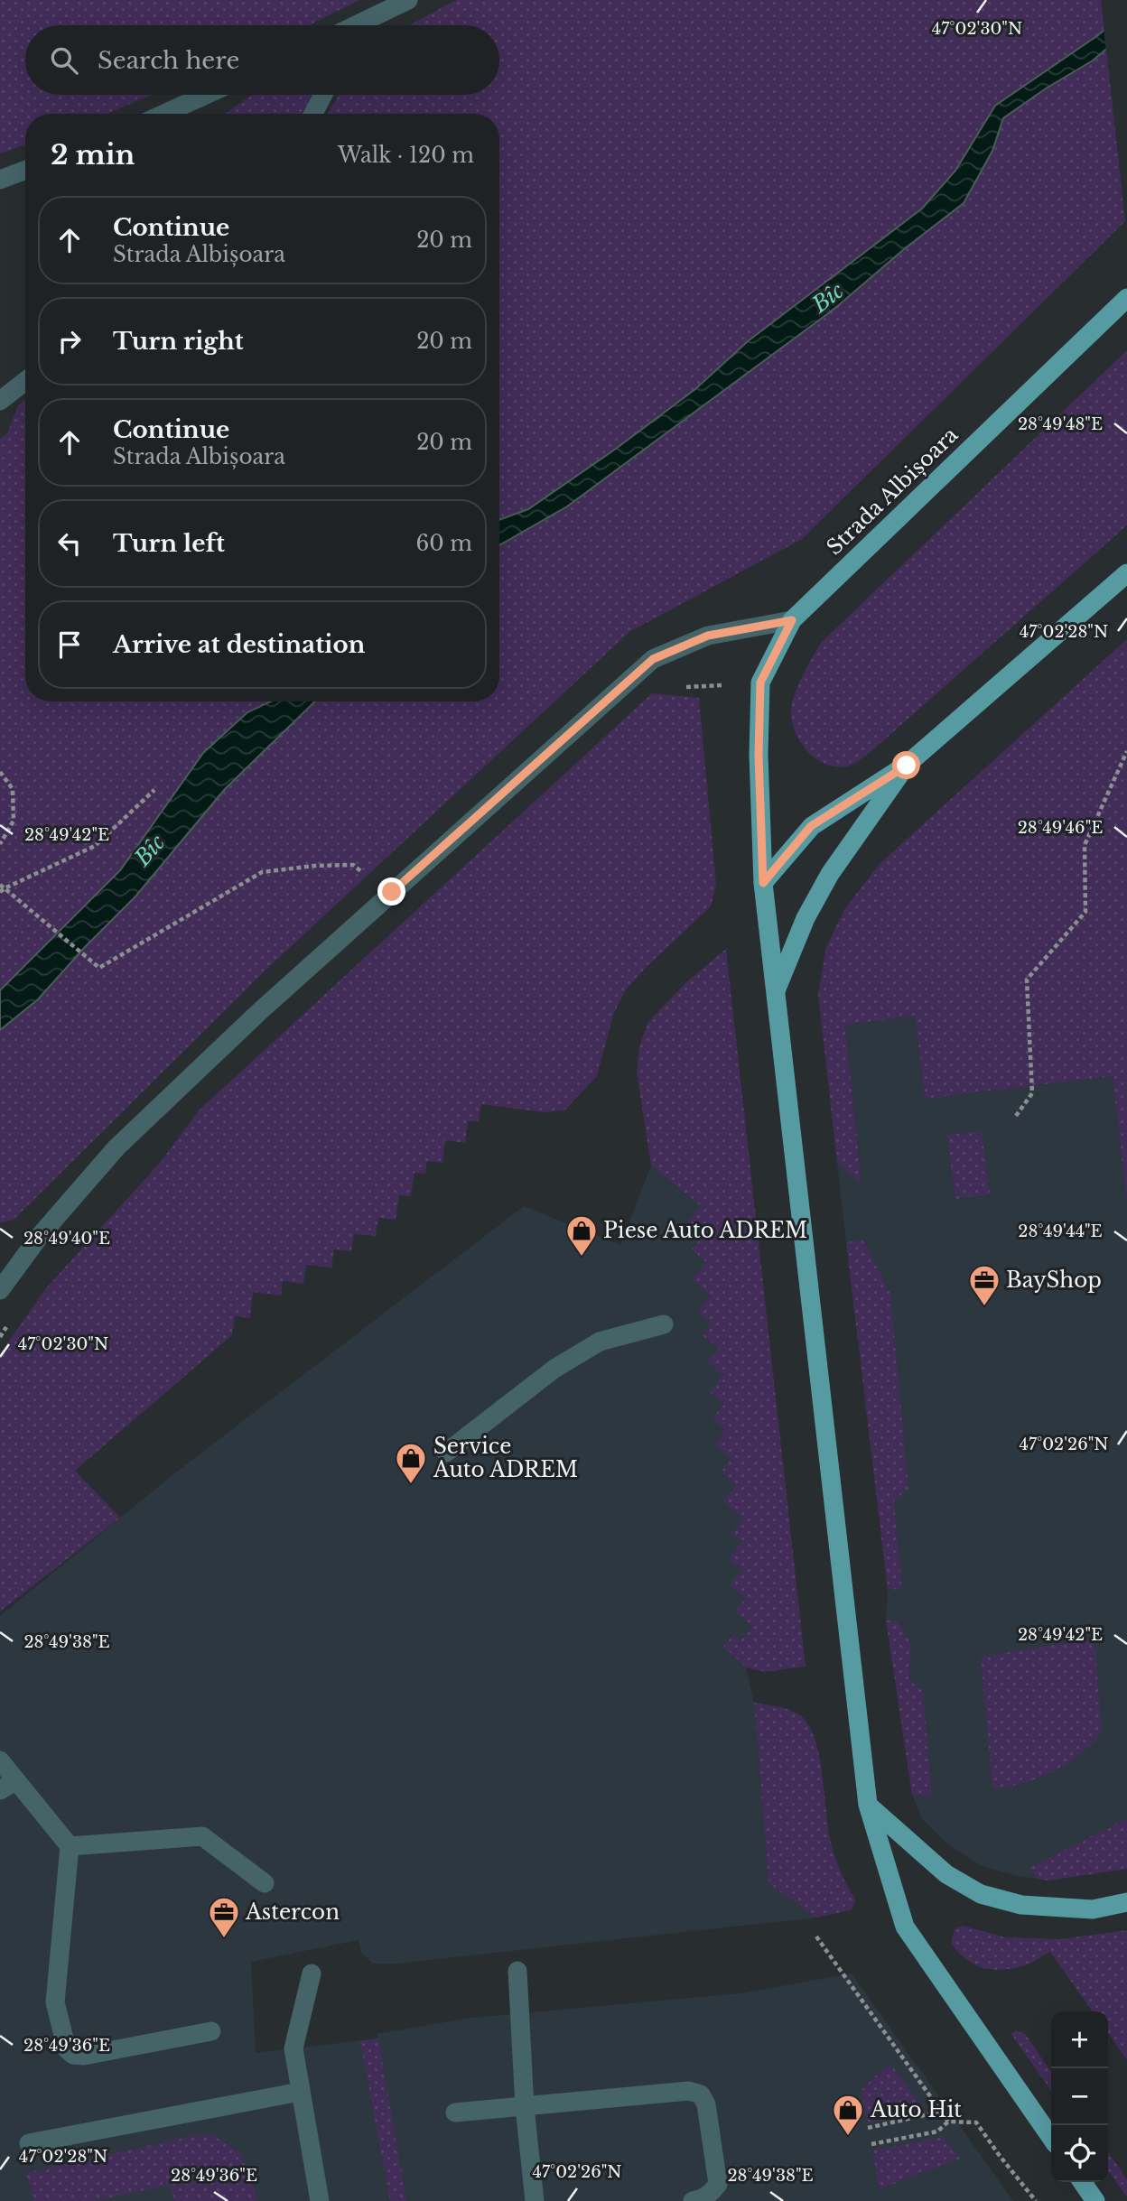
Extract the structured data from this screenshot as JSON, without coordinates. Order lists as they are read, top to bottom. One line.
{"streets":{"main road":["Strada Albișoara"]},"water":["Bîc"],"places":{"shop":["Piese Auto ADREM","Service Auto ADREM","Auto Hit"],"office":["BayShop","Astercon"]},"page":{"search":"Search here","heading":["2 min","Walk · 120 m"],"list":[["Continue","Strada Albișoara","20 m"],["Turn right","20 m"],["Continue","Strada Albișoara","20 m"],["Turn left","60 m"],"Arrive at destination"],"map_buttons":["+","−"]},"coordinates":["47°02'30\"N","28°49'48\"E","47°02'28\"N","28°49'46\"E","28°49'42\"E","28°49'44\"E","28°49'40\"E","47°02'26\"N","28°49'38\"E","28°49'36\"E"]}
